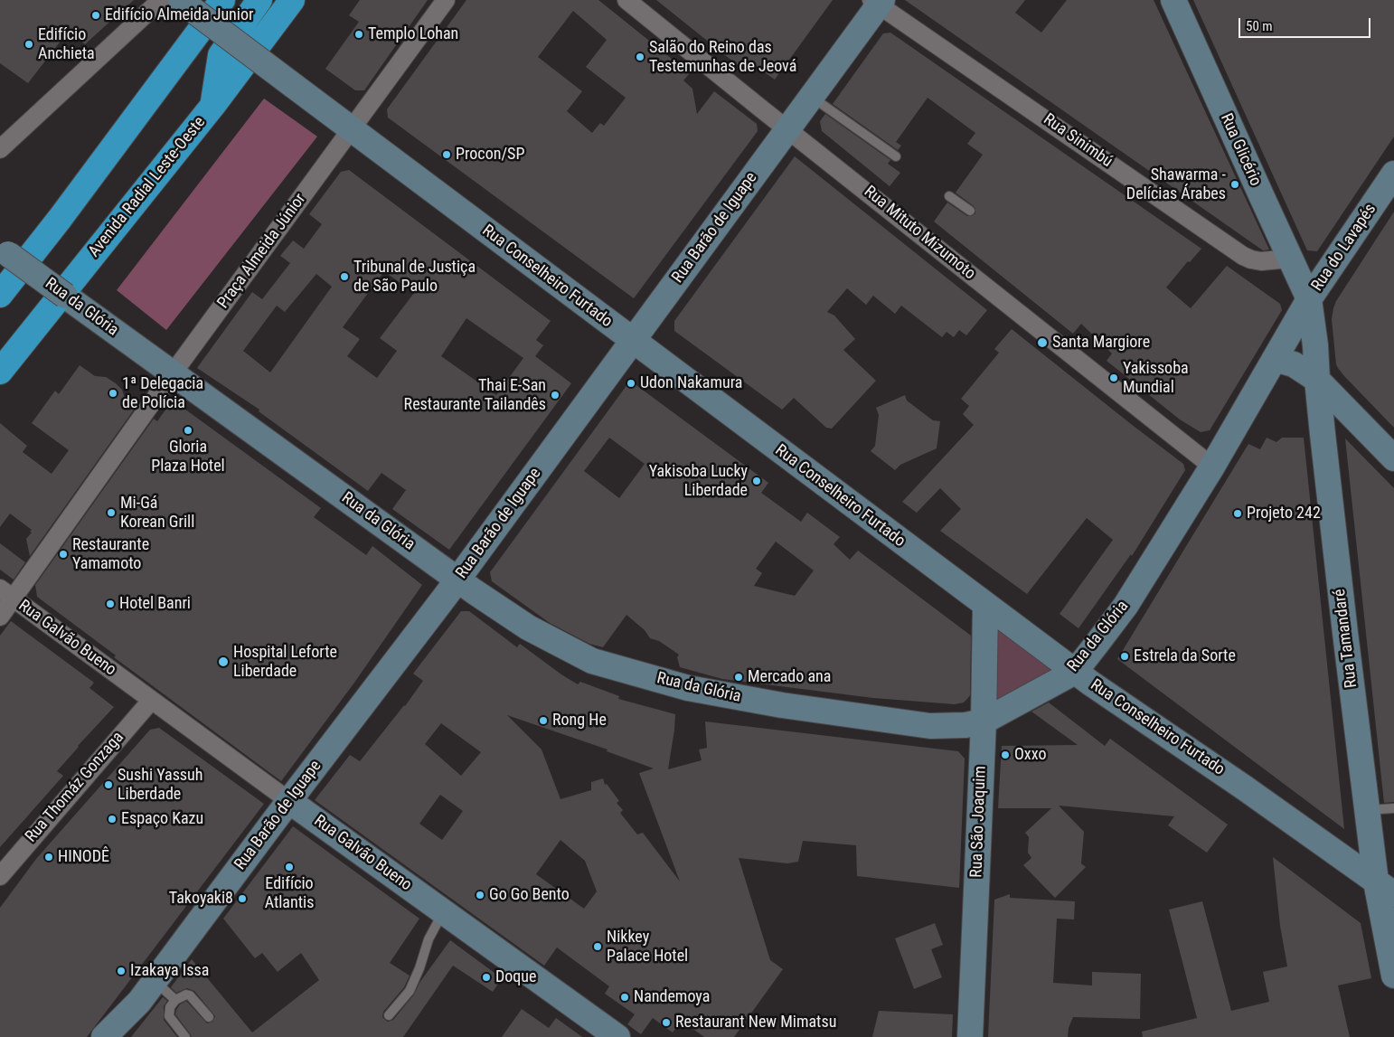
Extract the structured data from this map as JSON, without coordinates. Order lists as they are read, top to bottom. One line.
{"streets":{"highway":["Avenida Radial Leste-Oeste"],"street":["Rua Sinimbú","Rua Glicério","Rua Barão de Iguape","Rua Mituto Mizumoto","Rua do Lavapés","Praça Almeida Júnior","Rua Conselheiro Furtado","Rua da Glória","Rua Galvão Bueno","Rua Tamandaré","Rua Thomáz Gonzaga","Rua São Joaquim"]},"crossings":[["Rua Sinimbú","Rua Glicério"],["Rua Sinimbú","Rua Barão de Iguape"],["Rua Glicério","Rua do Lavapés"],["Rua Glicério","Rua da Glória"],["Rua Glicério","Rua Tamandaré"],["Rua Barão de Iguape","Rua Mituto Mizumoto"],["Rua Barão de Iguape","Rua Conselheiro Furtado"],["Rua Barão de Iguape","Rua da Glória"],["Rua Barão de Iguape","Rua Galvão Bueno"],["Rua Mituto Mizumoto","Rua da Glória"],["Rua do Lavapés","Rua da Glória"],["Rua do Lavapés","Rua Tamandaré"],["Praça Almeida Júnior","Rua Conselheiro Furtado"],["Praça Almeida Júnior","Rua da Glória"],["Praça Almeida Júnior","Rua Galvão Bueno"],["Rua Conselheiro Furtado","Rua da Glória"],["Rua Conselheiro Furtado","Rua Tamandaré"],["Rua Conselheiro Furtado","Rua São Joaquim"],["Rua da Glória","Rua Tamandaré"],["Rua da Glória","Rua São Joaquim"],["Rua Galvão Bueno","Rua Thomáz Gonzaga"]],"places":["Edifício Almeida Junior","Templo Lohan","Edifício Anchieta","Salão do Reino das Testemunhas de Jeová","Procon/SP","Shawarma - Delícias Árabes","Tribunal de Justiça de São Paulo","Santa Margiore","Yakissoba Mundial","Udon Nakamura","1ª Delegacia de Polícia","Thai E-San Restaurante Tailandês","Gloria Plaza Hotel","Yakisoba Lucky Liberdade","Mi-Gá Korean Grill","Projeto 242","Restaurante Yamamoto","Hotel Banri","Estrela da Sorte","Hospital Leforte Liberdade","Mercado ana","Rong He","Oxxo","Sushi Yassuh Liberdade","Espaço Kazu","HINODÊ","Edifício Atlantis","Go Go Bento","Takoyaki8","Nikkey Palace Hotel","Izakaya Issa","Doque","Nandemoya","Restaurant New Mimatsu"],"scale_bar":"50 m"}
